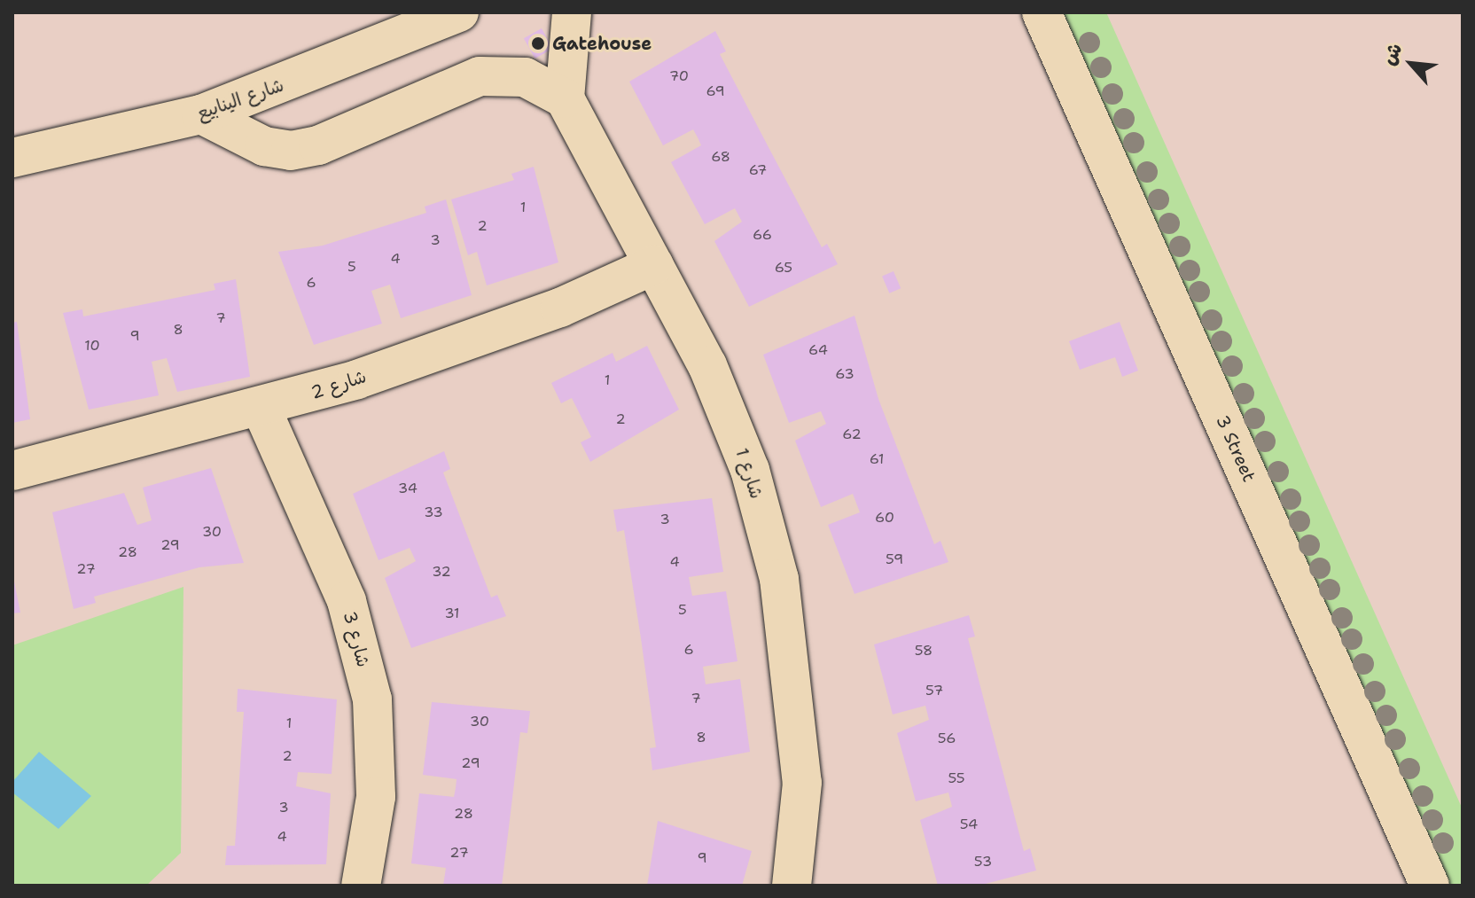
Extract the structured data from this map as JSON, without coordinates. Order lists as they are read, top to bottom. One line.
{"streets":{"street":["شارع الينابيع","شارع 2","3 Street","شارع 1","شارع 3"]},"crossings":[["شارع 2","شارع 1"],["شارع 2","شارع 3"]],"places":["Gatehouse"],"house_numbers":["70","69","68","67","1","2","66","3","4","5","65","6","7","8","9","10","64","63","1","2","62","61","34","33","60","3","30","29","28","59","4","27","32","5","31","6","58","57","7","30","1","8","56","2","29","55","3","28","54","4","27","9","53"],"north":"top left"}
